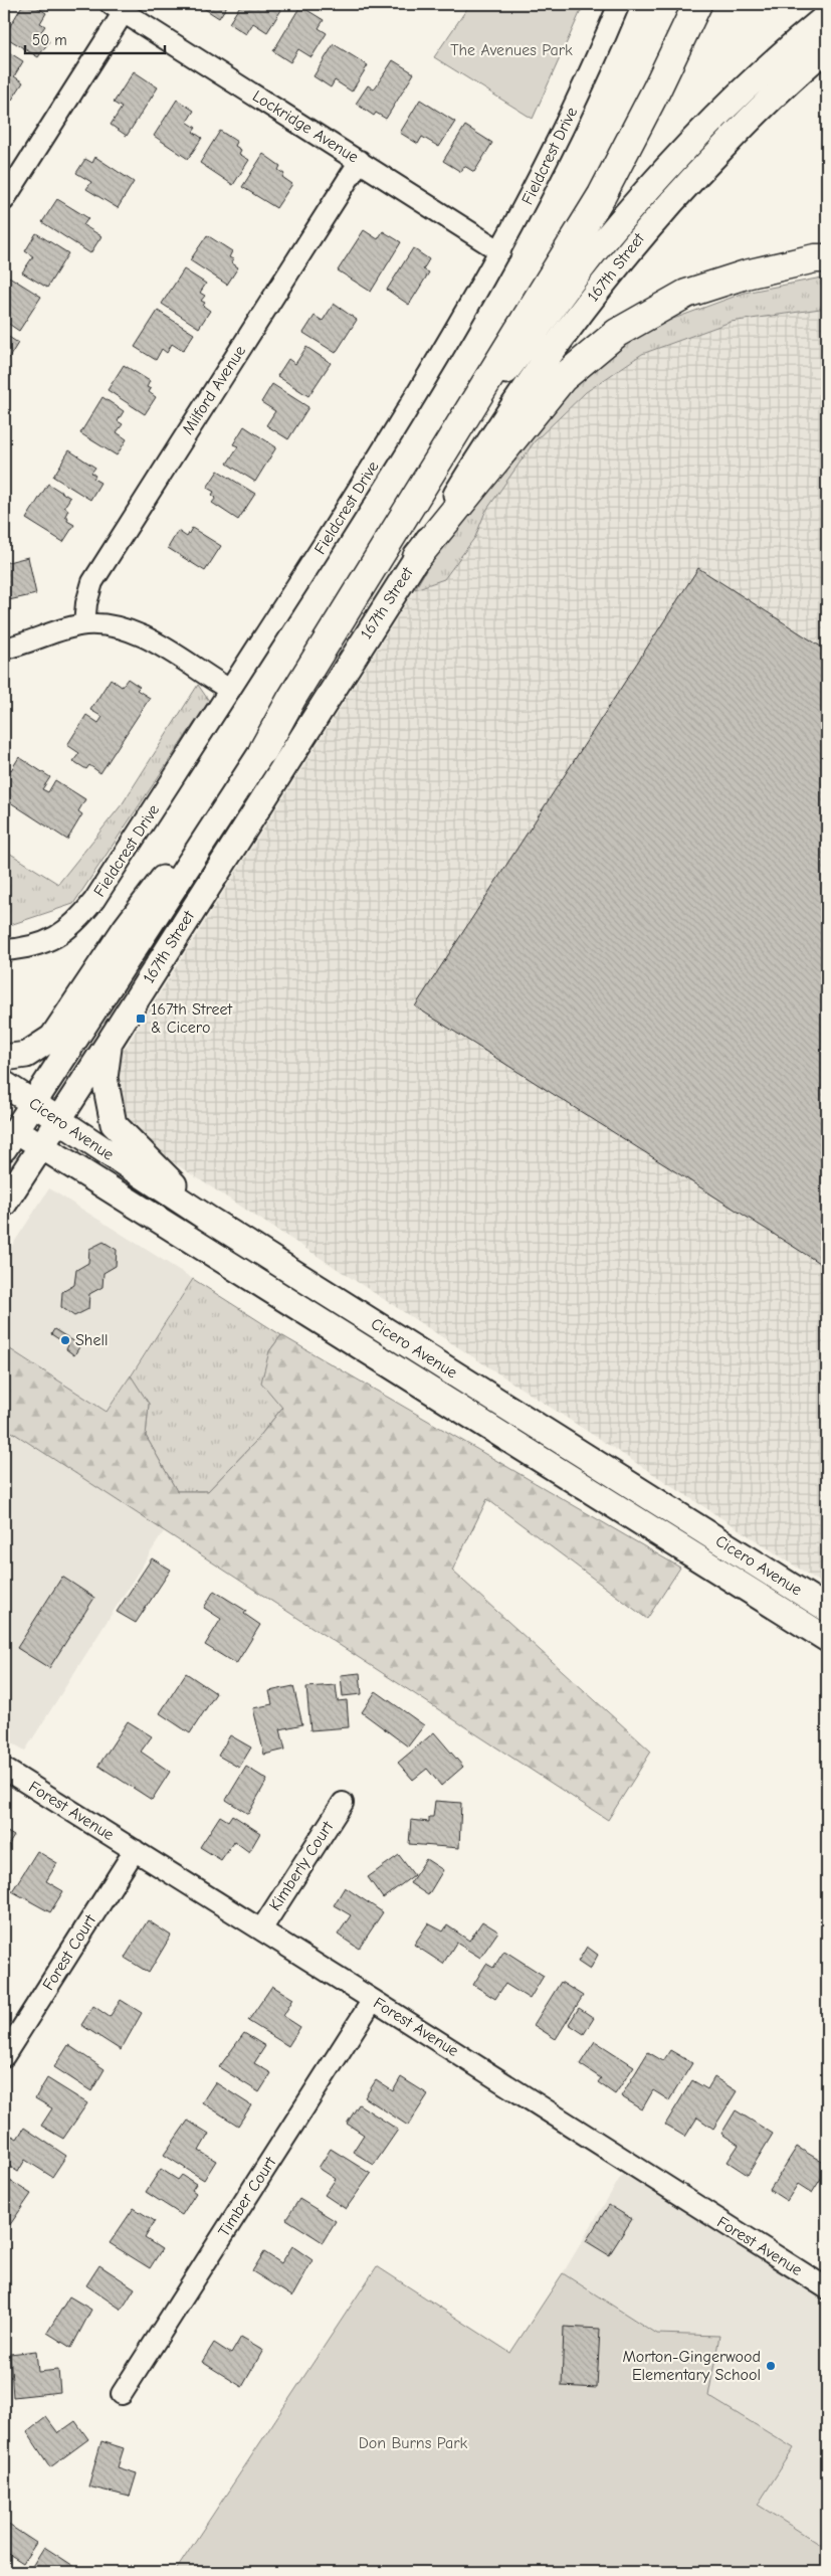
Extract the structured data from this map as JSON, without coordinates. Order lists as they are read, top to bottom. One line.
{"streets":{"main road":["167th Street","Cicero Avenue"],"street":["Lockridge Avenue","Fieldcrest Drive","Milford Avenue","Forest Avenue","Kimberly Court","Forest Court","Timber Court"]},"crossings":[["Lockridge Avenue","Fieldcrest Drive"],["Lockridge Avenue","Milford Avenue"],["167th Street","Cicero Avenue"],["Forest Avenue","Kimberly Court"],["Forest Avenue","Forest Court"],["Forest Avenue","Timber Court"]],"parks":["The Avenues Park","Don Burns Park"],"places":{"transit":["167th Street & Cicero"],"other":["Shell","Morton-Gingerwood Elementary School"]},"scale_bar":"50 m"}
